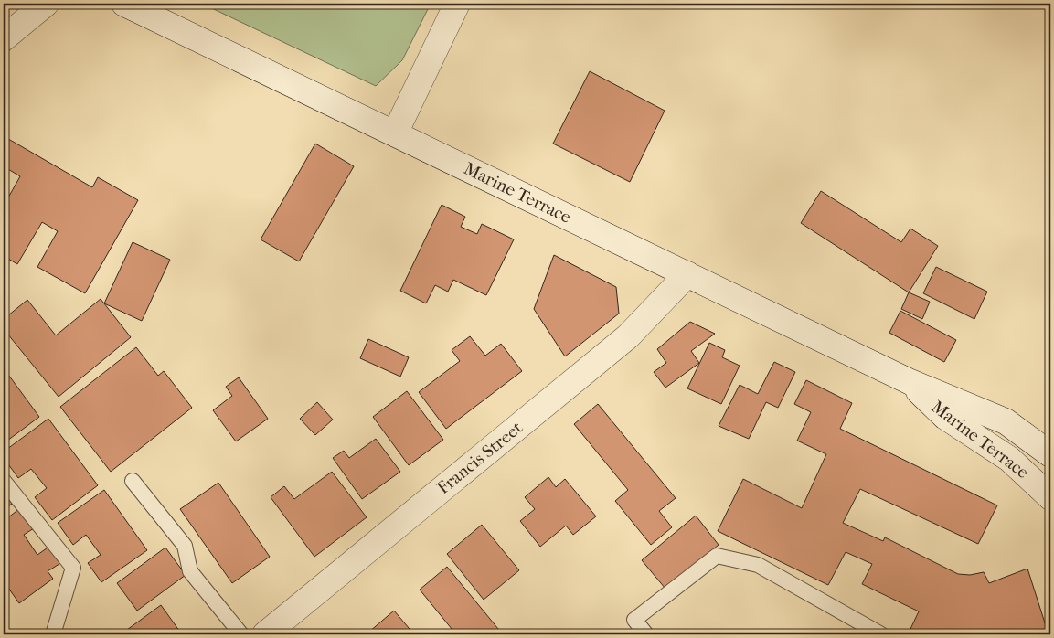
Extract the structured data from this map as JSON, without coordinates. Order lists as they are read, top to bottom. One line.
{"streets":{"main road":["Marine Terrace","Francis Street"]},"crossings":[["Marine Terrace","Francis Street"]]}
